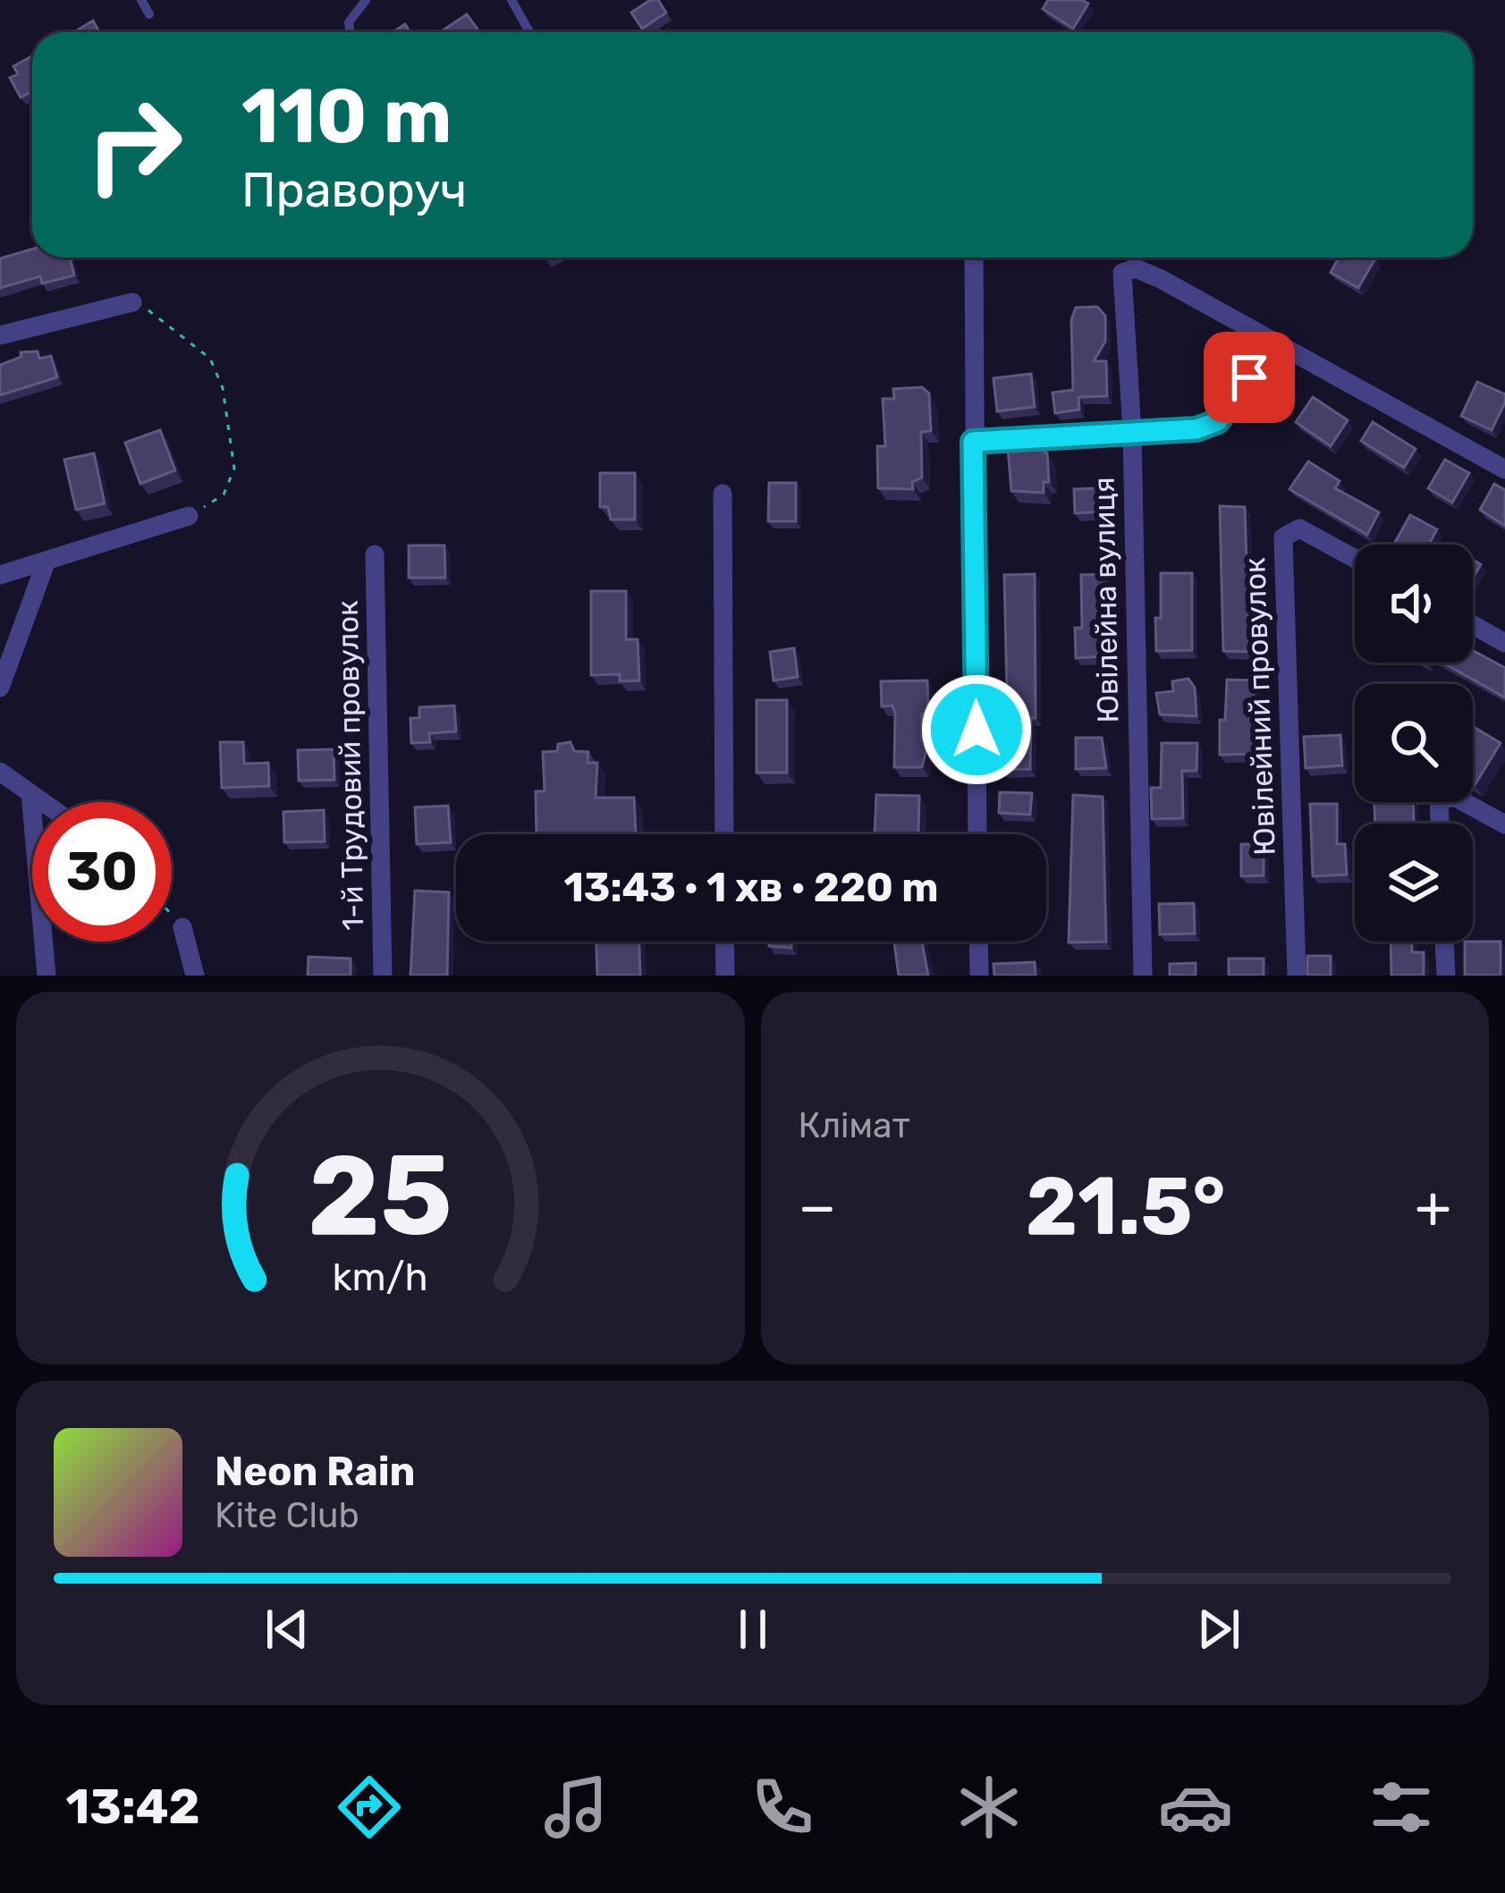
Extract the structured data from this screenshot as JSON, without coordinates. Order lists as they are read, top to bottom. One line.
{"streets":{"street":["Ювілейна вулиця","Ювілейний провулок","1-й Трудовий провулок"]},"page":{"turn":["110 m","Праворуч"],"limit":"30","trip":"13:43 · 1 хв · 220 m","tile":"Клімат","heat":["−","21.5°","+"],"song":["Neon Rain","Kite Club"],"tabs":"13:42","gauge":["25","km/h"]}}
